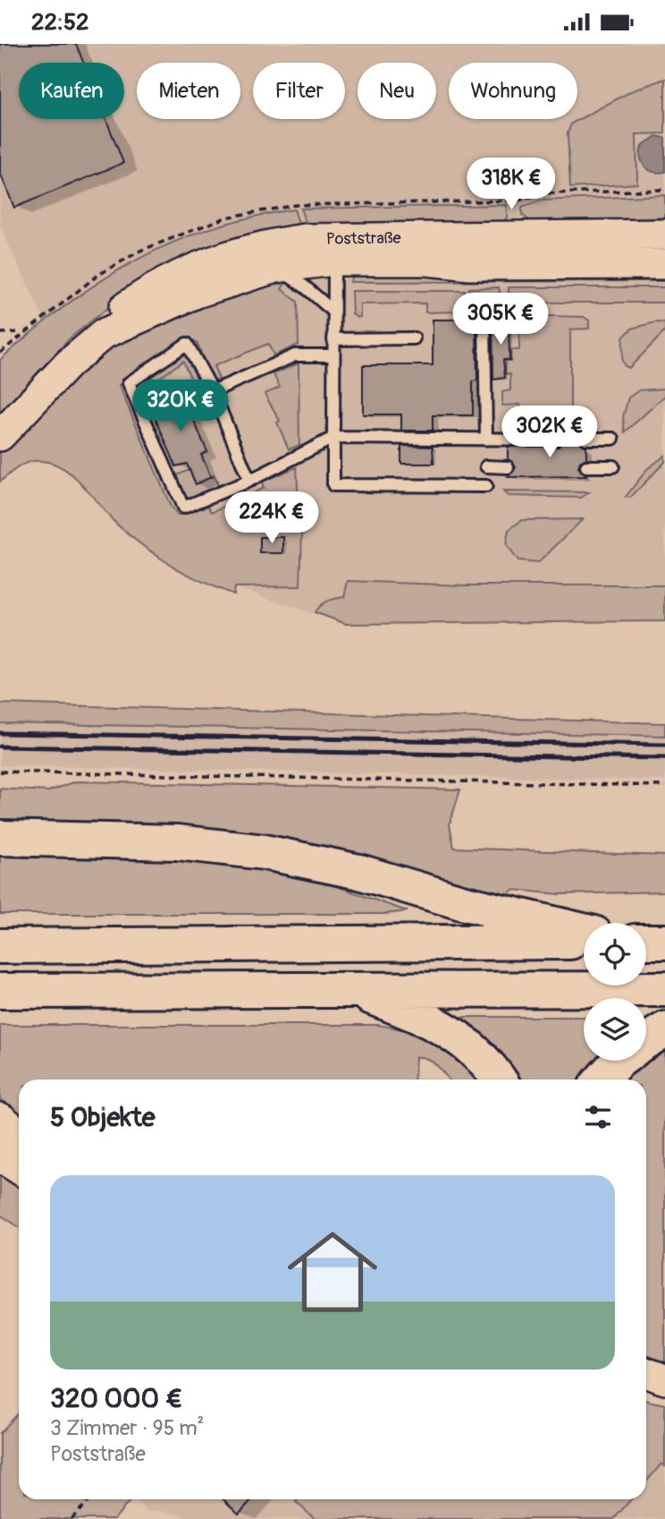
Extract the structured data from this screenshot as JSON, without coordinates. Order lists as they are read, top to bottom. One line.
{"streets":{"street":["Poststraße"]},"page":{"status":"22:52","chip":["Kaufen","Mieten","Filter","Neu","Wohnung"],"price":["318K €","305K €","320K €","302K €","224K €"],"heading":"5 Objekte","list":[{"name":"320 000 €","note":"3 Zimmer · 95 m² · Poststraße"}]}}
